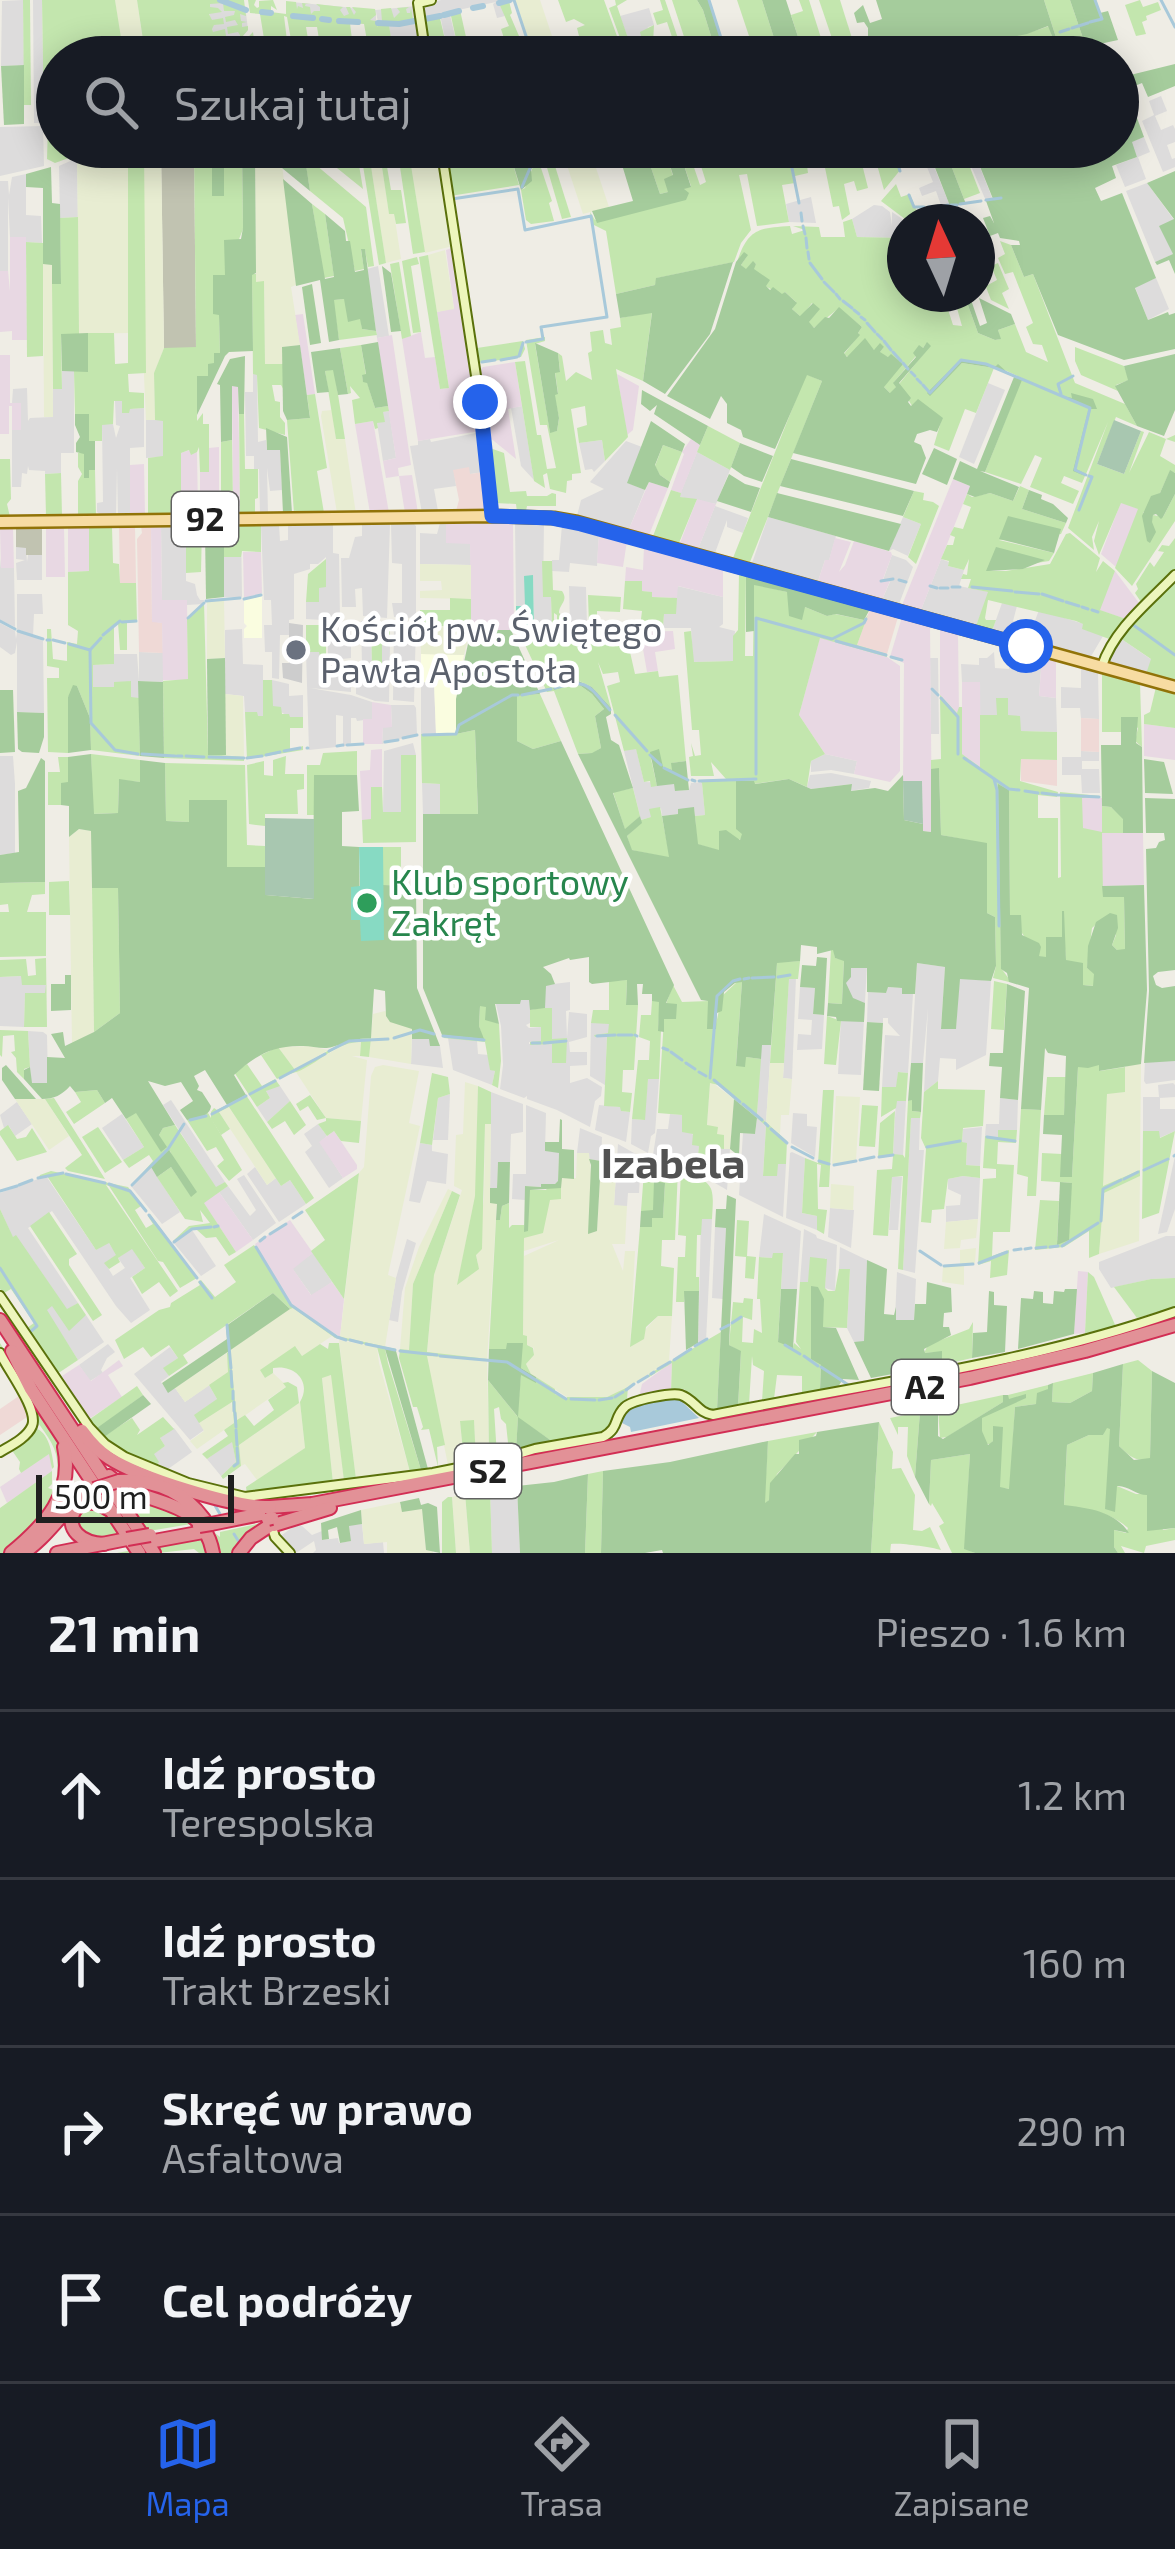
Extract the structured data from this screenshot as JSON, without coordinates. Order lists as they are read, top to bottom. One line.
{"streets":{"highway":["A2","S2"],"main road":["92"]},"crossings":[["A2","S2"]],"districts":["Izabela"],"places":["Kościół pw. Świętego Pawła Apostoła","Klub sportowy Zakręt"],"scale_bar":"500 m","north":"top","page":{"search":"Szukaj tutaj","scale":"500 m","heading":["21 min","Pieszo · 1.6 km"],"list":[["Idź prosto","Terespolska","1.2 km"],["Idź prosto","Trakt Brzeski","160 m"],["Skręć w prawo","Asfaltowa","290 m"],"Cel podróży"],"nav":["Mapa","Trasa","Zapisane"]}}
